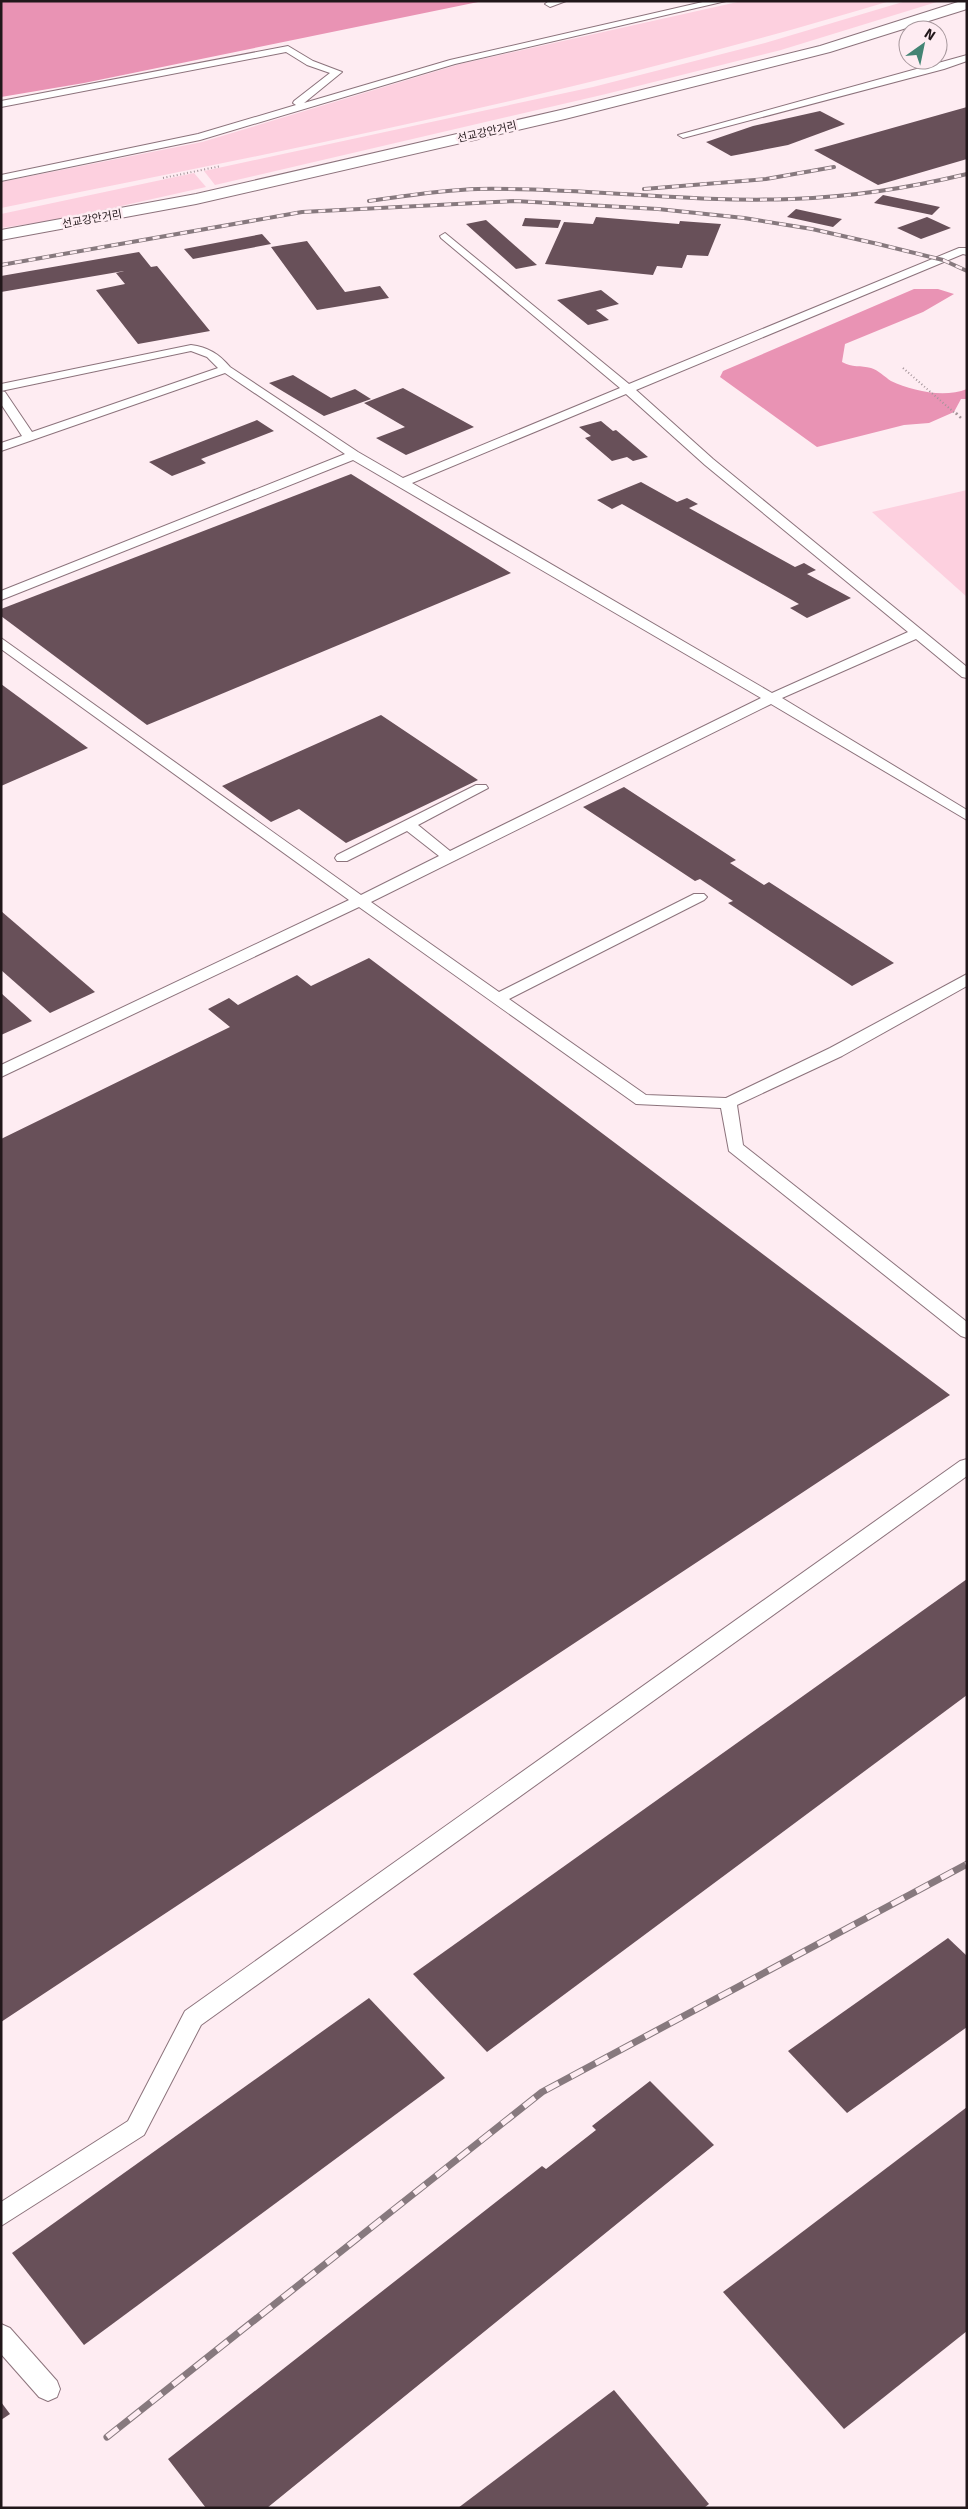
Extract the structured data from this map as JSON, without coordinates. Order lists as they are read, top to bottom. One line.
{"streets":{"main road":["선교강안거리"]},"north":"top right"}
